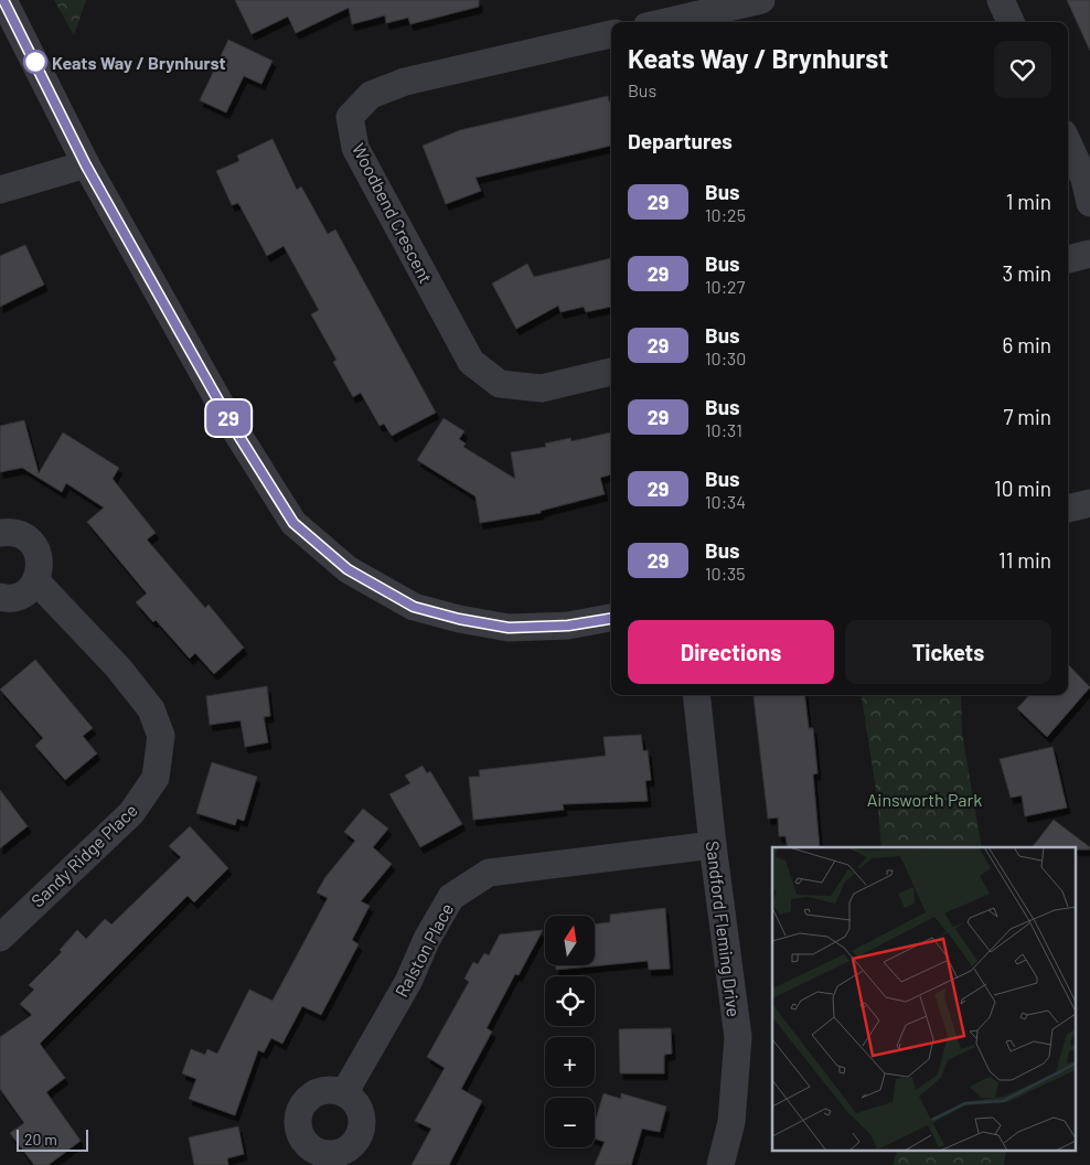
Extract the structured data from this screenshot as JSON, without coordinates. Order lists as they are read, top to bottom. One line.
{"streets":{"street":["Woodbend Crescent","Sandy Ridge Place","Sandford Fleming Drive","Ralston Place"]},"crossings":[["Sandford Fleming Drive","Ralston Place"]],"parks":["Ainsworth Park"],"places":["Keats Way / Brynhurst"],"lines":["bus line 29"],"scale_bar":"20 m","north":"top","page":{"on_map":"29","heading":[["Keats Way / Brynhurst","Bus"],"Departures"],"list":[{"mark":"29","name":"Bus","note":"10:25","value":"1 min"},{"mark":"29","name":"Bus","note":"10:27","value":"3 min"},{"mark":"29","name":"Bus","note":"10:30","value":"6 min"},{"mark":"29","name":"Bus","note":"10:31","value":"7 min"},{"mark":"29","name":"Bus","note":"10:34","value":"10 min"},{"mark":"29","name":"Bus","note":"10:35","value":"11 min"}],"buttons":["Directions","Tickets"],"map_buttons":["+","−"],"scale":"20 m"}}
